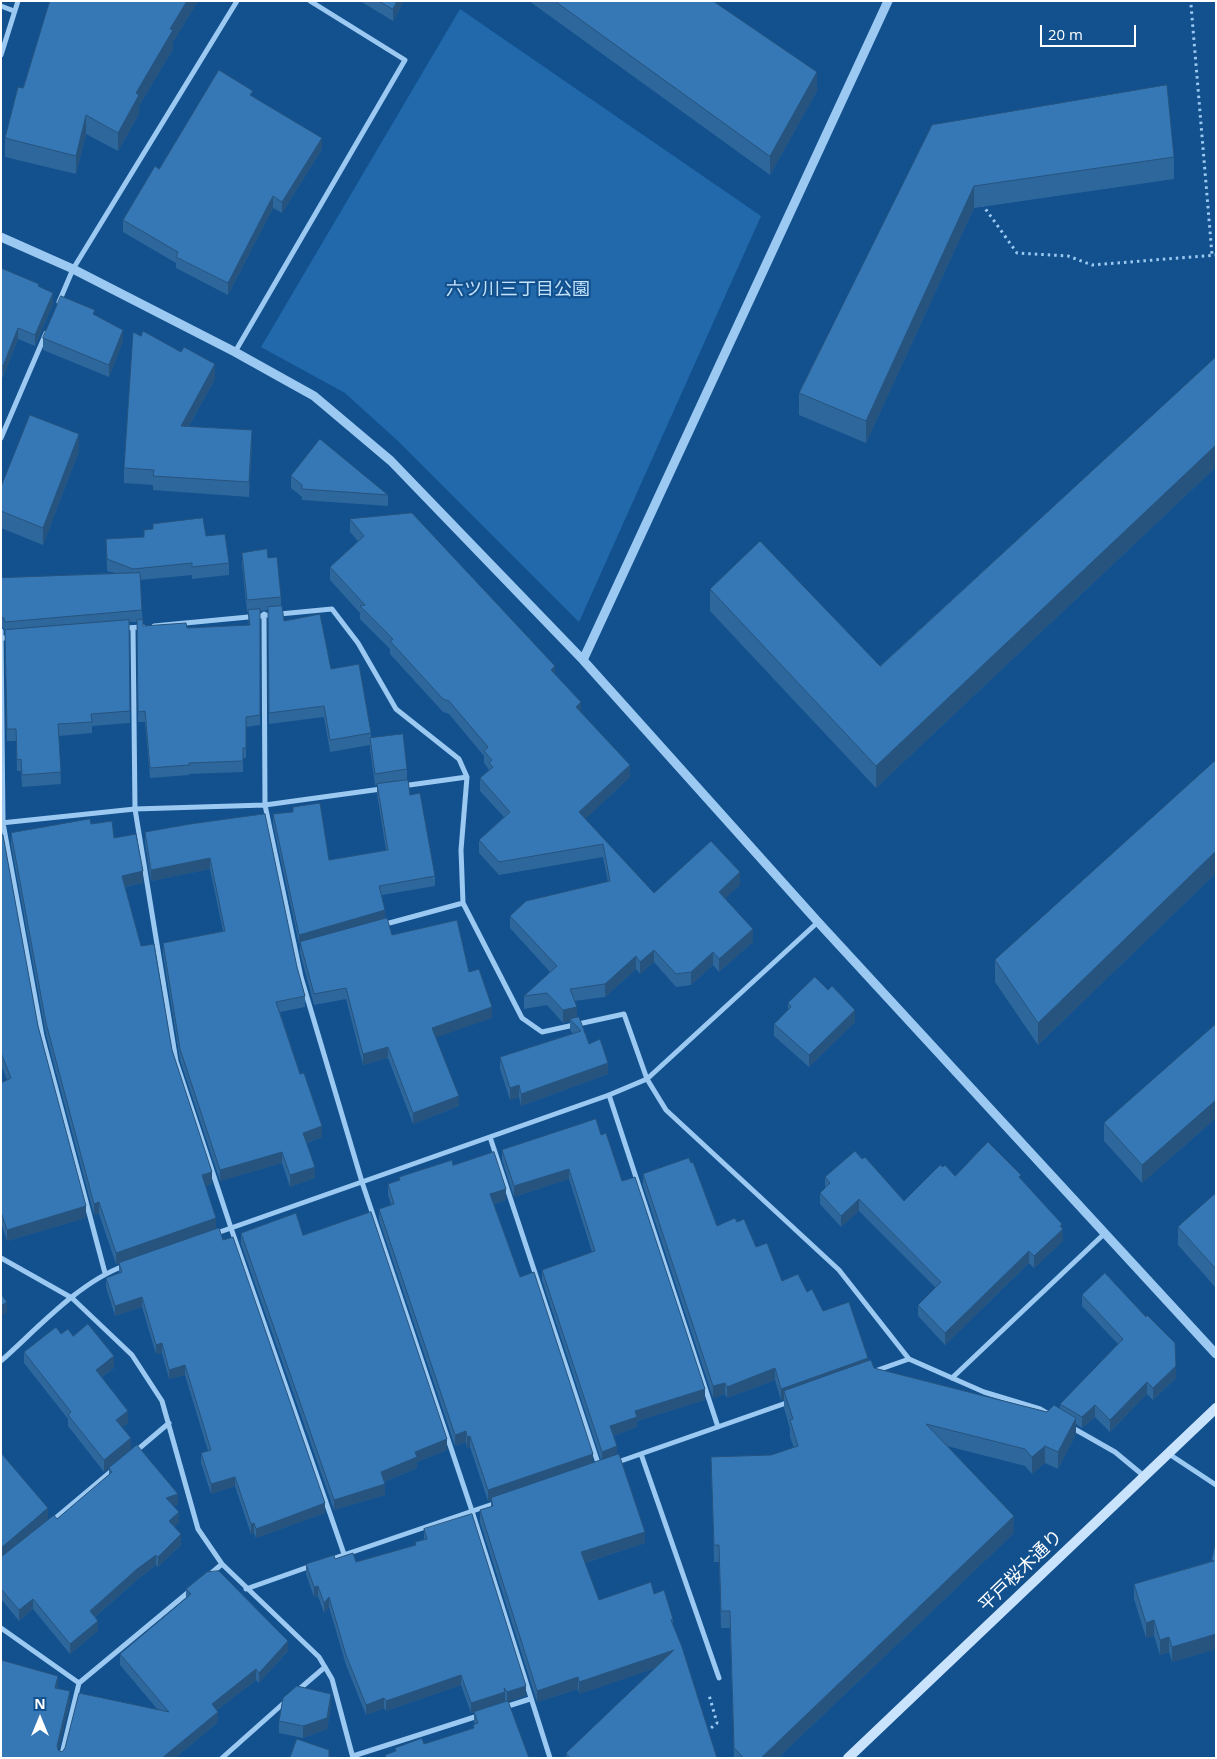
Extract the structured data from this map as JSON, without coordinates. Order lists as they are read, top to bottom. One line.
{"streets":{"main road":["平戸桜木通り"]},"parks":["六ツ川三丁目公園"],"scale_bar":"20 m","north":"top"}
